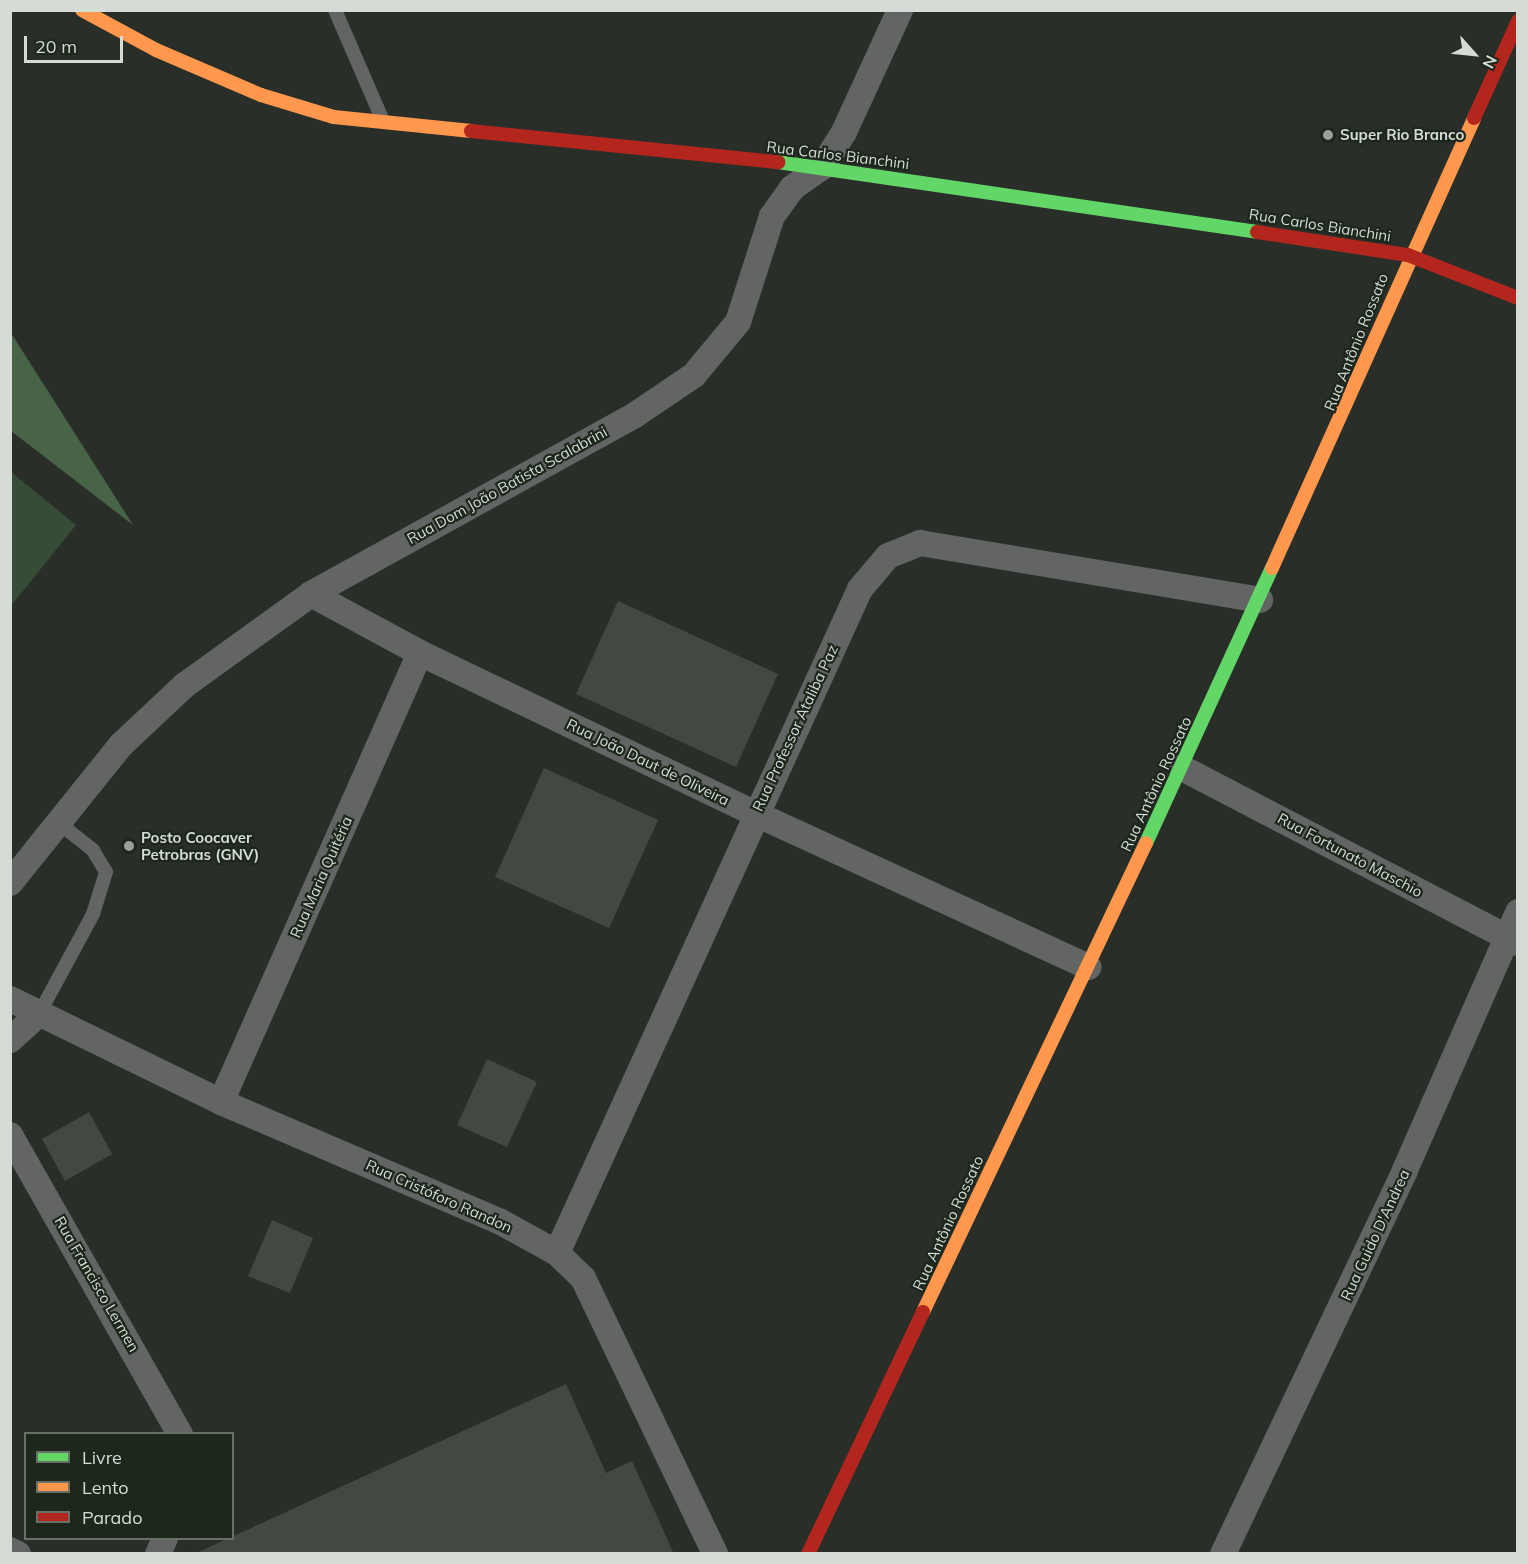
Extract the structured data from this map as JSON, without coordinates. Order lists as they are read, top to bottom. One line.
{"streets":{"street":["Rua Carlos Bianchini","Rua Antônio Rossato","Rua Dom João Batista Scalabrini","Rua Professor Ataliba Paz","Rua João Daut de Oliveira","Rua Fortunato Maschio","Rua Maria Quitéria","Rua Cristóforo Randon","Rua Guido D'Andrea","Rua Francisco Lermen"]},"crossings":[["Rua Carlos Bianchini","Rua Antônio Rossato"],["Rua Carlos Bianchini","Rua Dom João Batista Scalabrini"],["Rua Antônio Rossato","Rua Professor Ataliba Paz"],["Rua Antônio Rossato","Rua João Daut de Oliveira"],["Rua Antônio Rossato","Rua Fortunato Maschio"],["Rua Dom João Batista Scalabrini","Rua João Daut de Oliveira"],["Rua Professor Ataliba Paz","Rua João Daut de Oliveira"],["Rua Professor Ataliba Paz","Rua Cristóforo Randon"],["Rua João Daut de Oliveira","Rua Maria Quitéria"],["Rua Fortunato Maschio","Rua Guido D'Andrea"],["Rua Maria Quitéria","Rua Cristóforo Randon"]],"places":["Super Rio Branco","Posto Coocaver Petrobras (GNV)"],"legend":["Livre","Lento","Parado"],"scale_bar":"20 m","north":"bottom right"}
